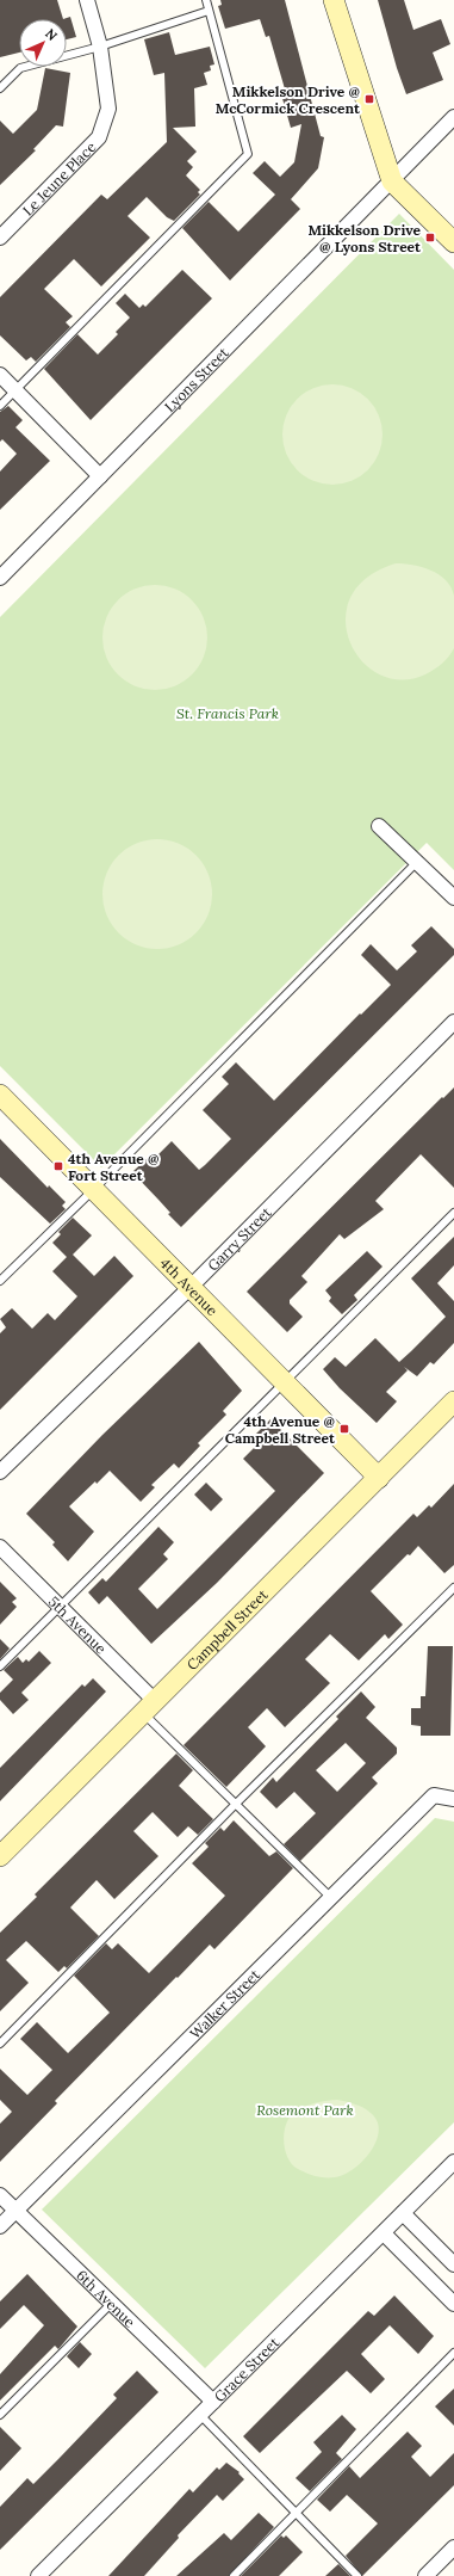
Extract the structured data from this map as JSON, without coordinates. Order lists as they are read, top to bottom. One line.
{"streets":{"street":["Le Jeune Place","Lyons Street","Garry Street","4th Avenue","5th Avenue","Campbell Street","Walker Street","6th Avenue","Grace Street"]},"crossings":[["Garry Street","4th Avenue"],["4th Avenue","Campbell Street"],["5th Avenue","Campbell Street"],["Walker Street","6th Avenue"],["6th Avenue","Grace Street"]],"parks":["St. Francis Park","Rosemont Park"],"places":{"transit":["Mikkelson Drive @ McCormick Crescent","Mikkelson Drive @ Lyons Street","4th Avenue @ Fort Street","4th Avenue @ Campbell Street"]},"north":"top right"}
